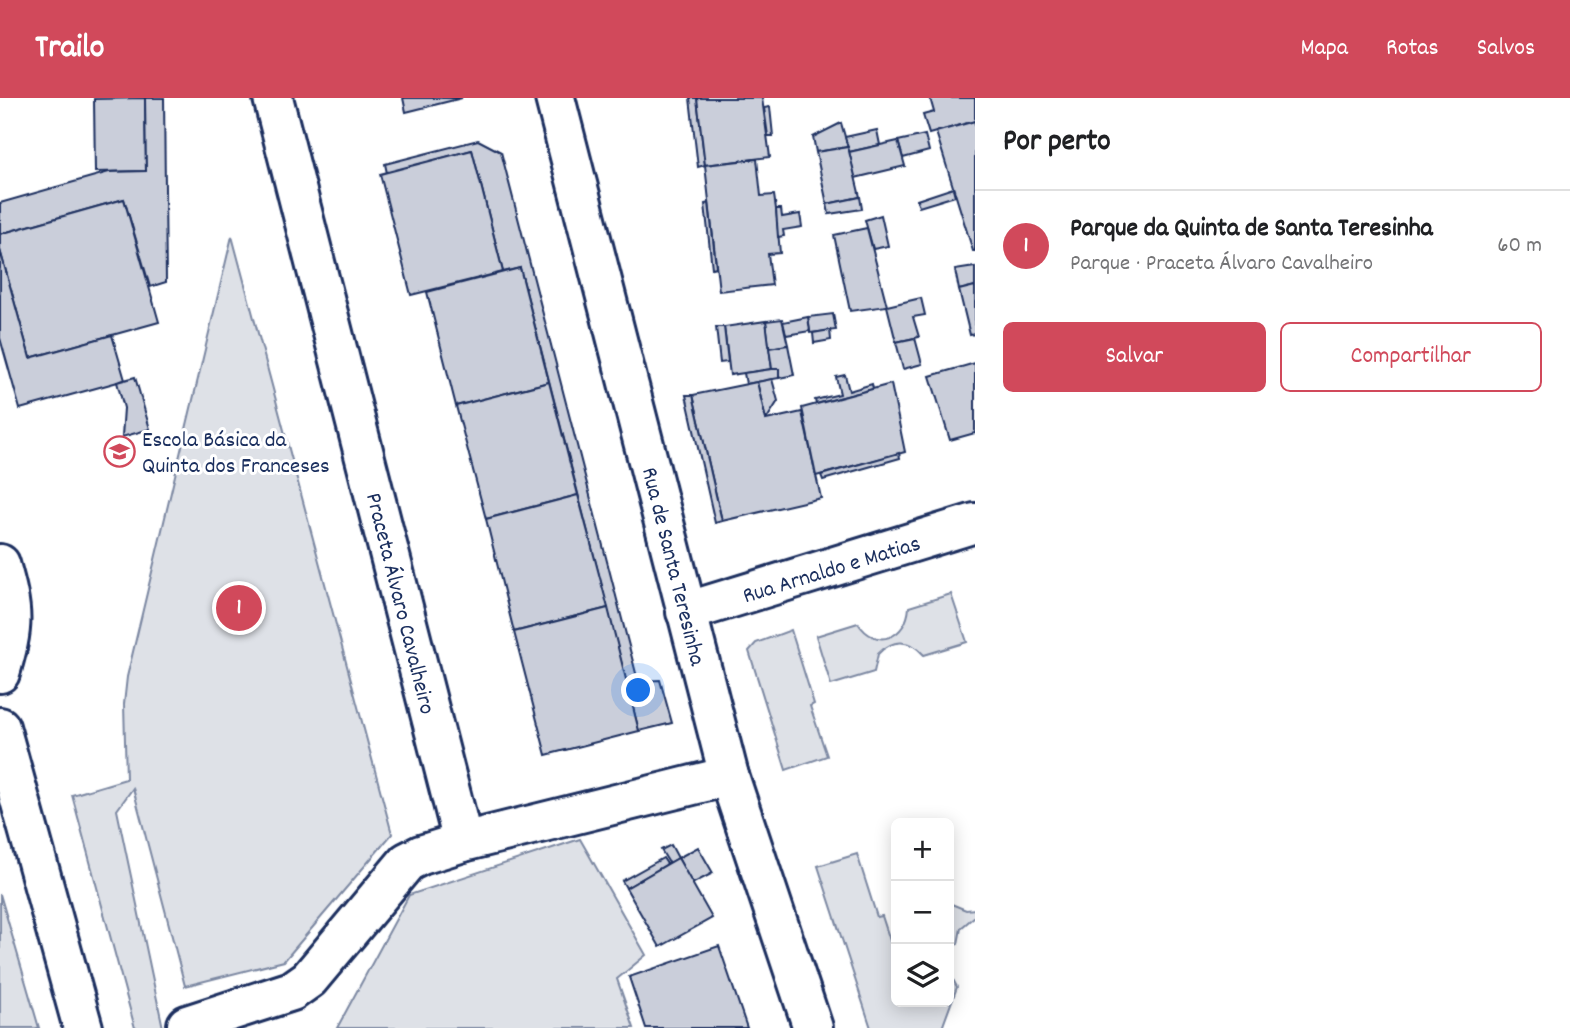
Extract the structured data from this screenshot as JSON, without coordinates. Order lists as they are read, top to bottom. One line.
{"streets":{"street":["Rua de Santa Teresinha","Rua Arnaldo e Matias","Praceta Álvaro Cavalheiro"]},"crossings":[["Rua de Santa Teresinha","Rua Arnaldo e Matias"]],"places":{"school or university":["Escola Básica da Quinta dos Franceses"]},"page":{"header":"Trailo","nav":["Mapa","Rotas","Salvos"],"heading":"Por perto","list":[{"mark":"1","name":"Parque da Quinta de Santa Teresinha","note":"Parque · Praceta Álvaro Cavalheiro","value":"60 m"}],"buttons":["Salvar","Compartilhar"],"pins":"1","map_buttons":["+","−"]}}
